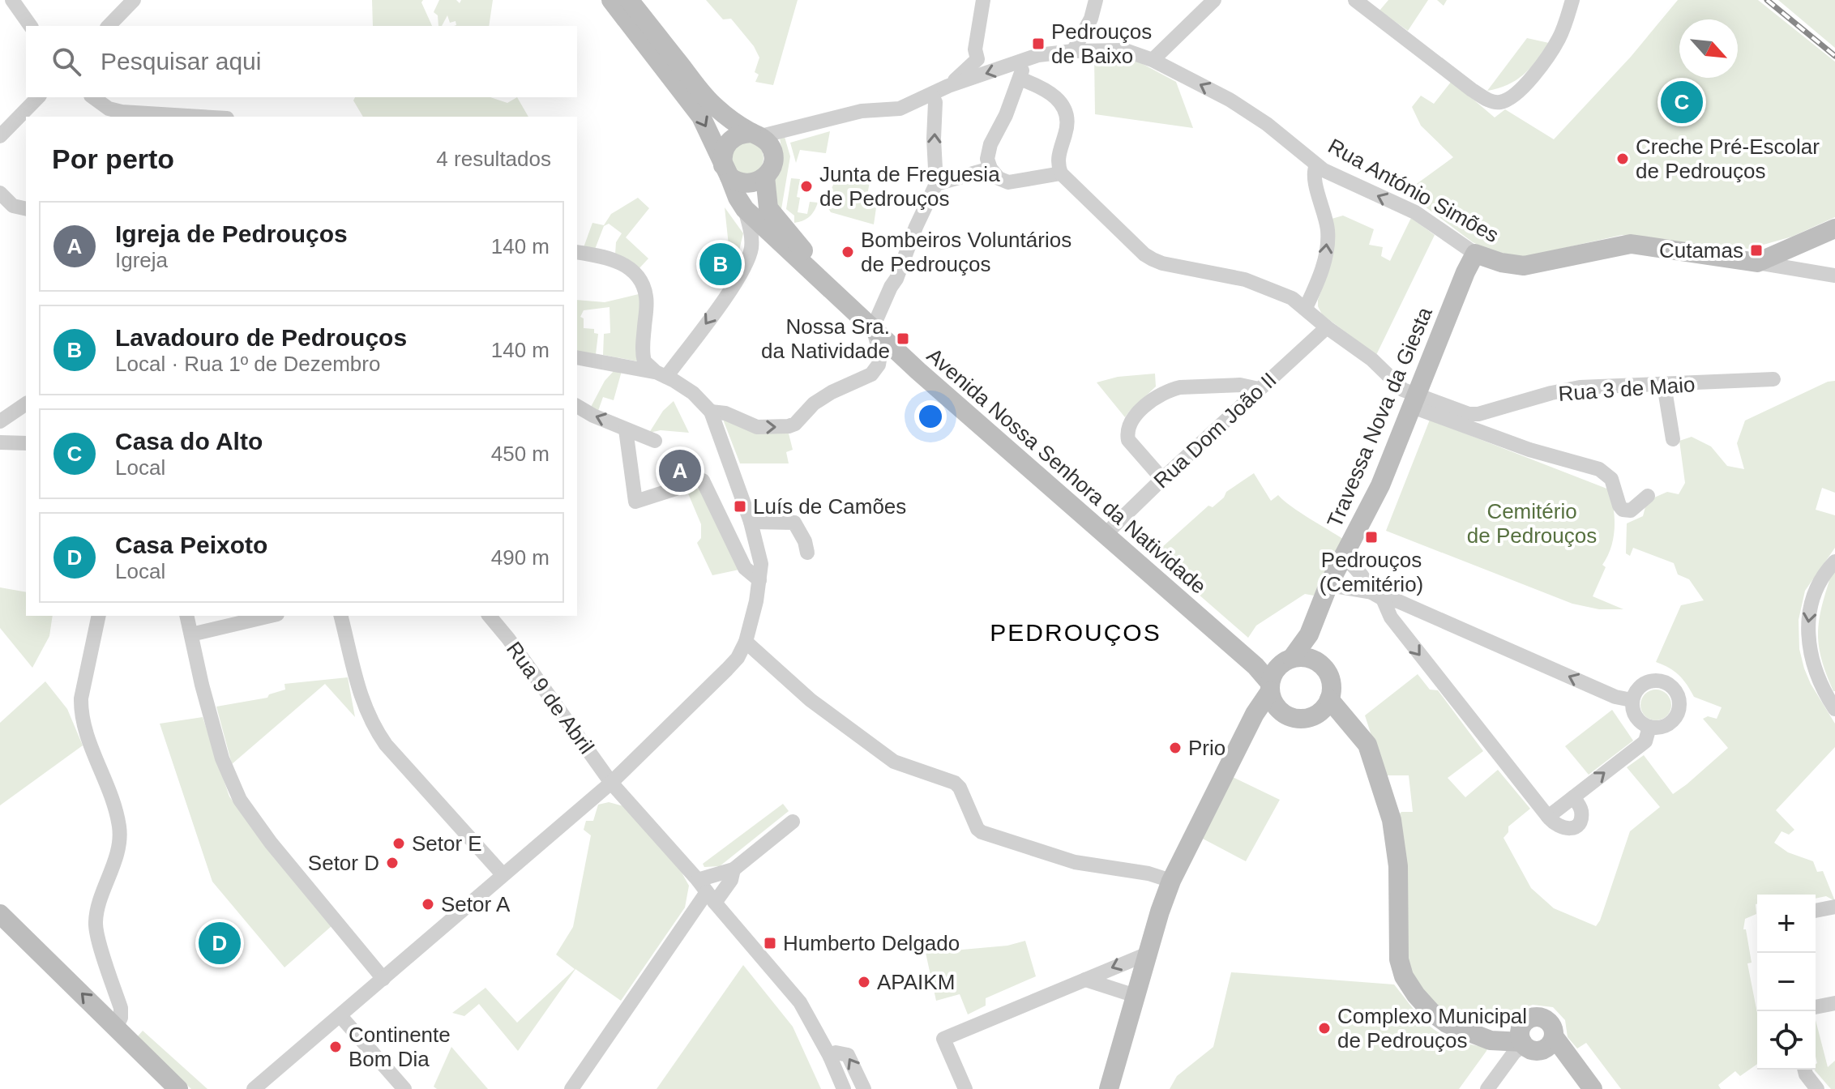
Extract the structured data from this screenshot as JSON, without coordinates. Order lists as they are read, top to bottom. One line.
{"streets":{"street":["Rua António Simões","Rua 3 de Maio","Travessa Nova da Giesta","Rua Dom João II","Avenida Nossa Senhora da Natividade","Rua 9 de Abril"]},"crossings":[["Rua António Simões","Travessa Nova da Giesta"],["Rua António Simões","Avenida Nossa Senhora da Natividade"],["Rua 3 de Maio","Travessa Nova da Giesta"],["Rua 3 de Maio","Rua Dom João II"],["Travessa Nova da Giesta","Avenida Nossa Senhora da Natividade"],["Rua Dom João II","Avenida Nossa Senhora da Natividade"]],"one_way":["Rua António Simões"],"districts":["PEDROUÇOS"],"parks":["Cemitério de Pedrouços"],"places":{"transit":["Pedrouços de Baixo","Cutamas","Nossa Sra. da Natividade","Luís de Camões","Pedrouços (Cemitério)","Humberto Delgado"],"other":["Creche Pré-Escolar de Pedrouços","Junta de Freguesia de Pedrouços","Bombeiros Voluntários de Pedrouços","Prio","Setor E","Setor D","Setor A","APAIKM","Complexo Municipal de Pedrouços","Continente Bom Dia"]},"north":"bottom right","page":{"search":"Pesquisar aqui","pins":["C","B","A","D"],"heading":["Por perto","4 resultados"],"list":[{"mark":"A","name":"Igreja de Pedrouços","note":"Igreja","value":"140 m"},{"mark":"B","name":"Lavadouro de Pedrouços","note":"Local · Rua 1º de Dezembro","value":"140 m"},{"mark":"C","name":"Casa do Alto","note":"Local","value":"450 m"},{"mark":"D","name":"Casa Peixoto","note":"Local","value":"490 m"}],"map_buttons":["+","−"]}}
